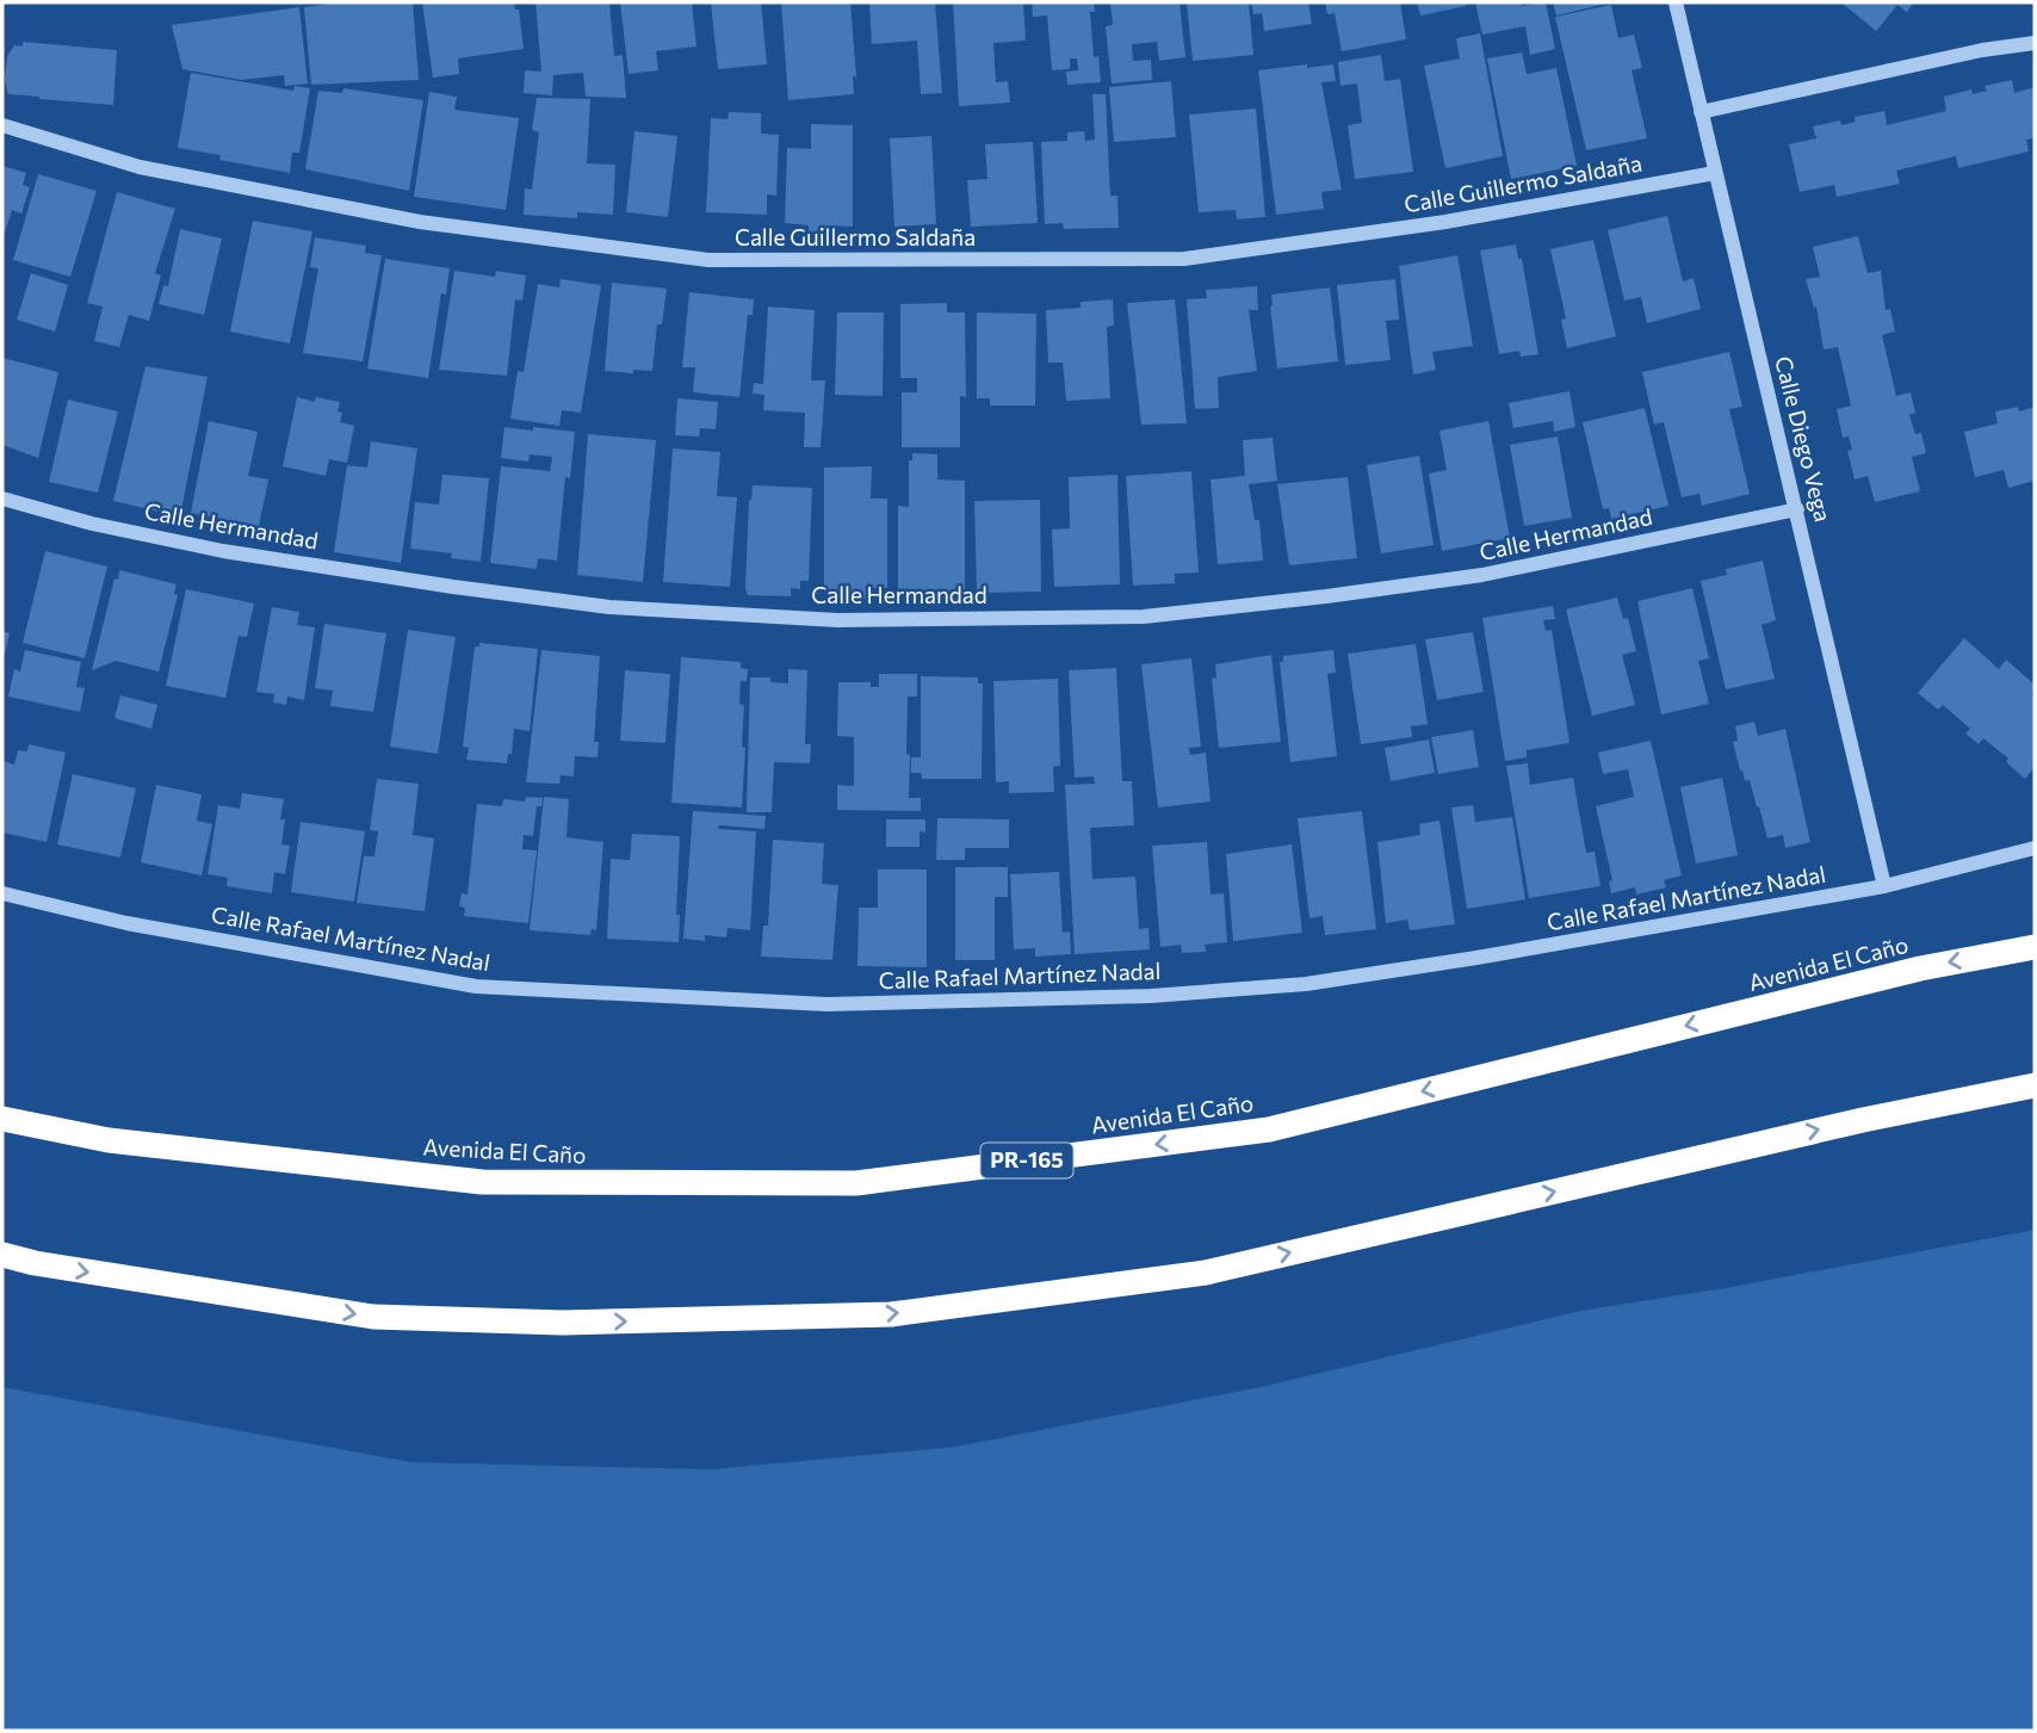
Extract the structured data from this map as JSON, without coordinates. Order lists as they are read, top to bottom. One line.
{"streets":{"highway":["Avenida El Caño","PR-165"],"street":["Calle Guillermo Saldaña","Calle Diego Vega","Calle Hermandad","Calle Rafael Martínez Nadal"]},"crossings":[["Calle Guillermo Saldaña","Calle Diego Vega"],["Calle Diego Vega","Calle Hermandad"],["Calle Diego Vega","Calle Rafael Martínez Nadal"]]}
